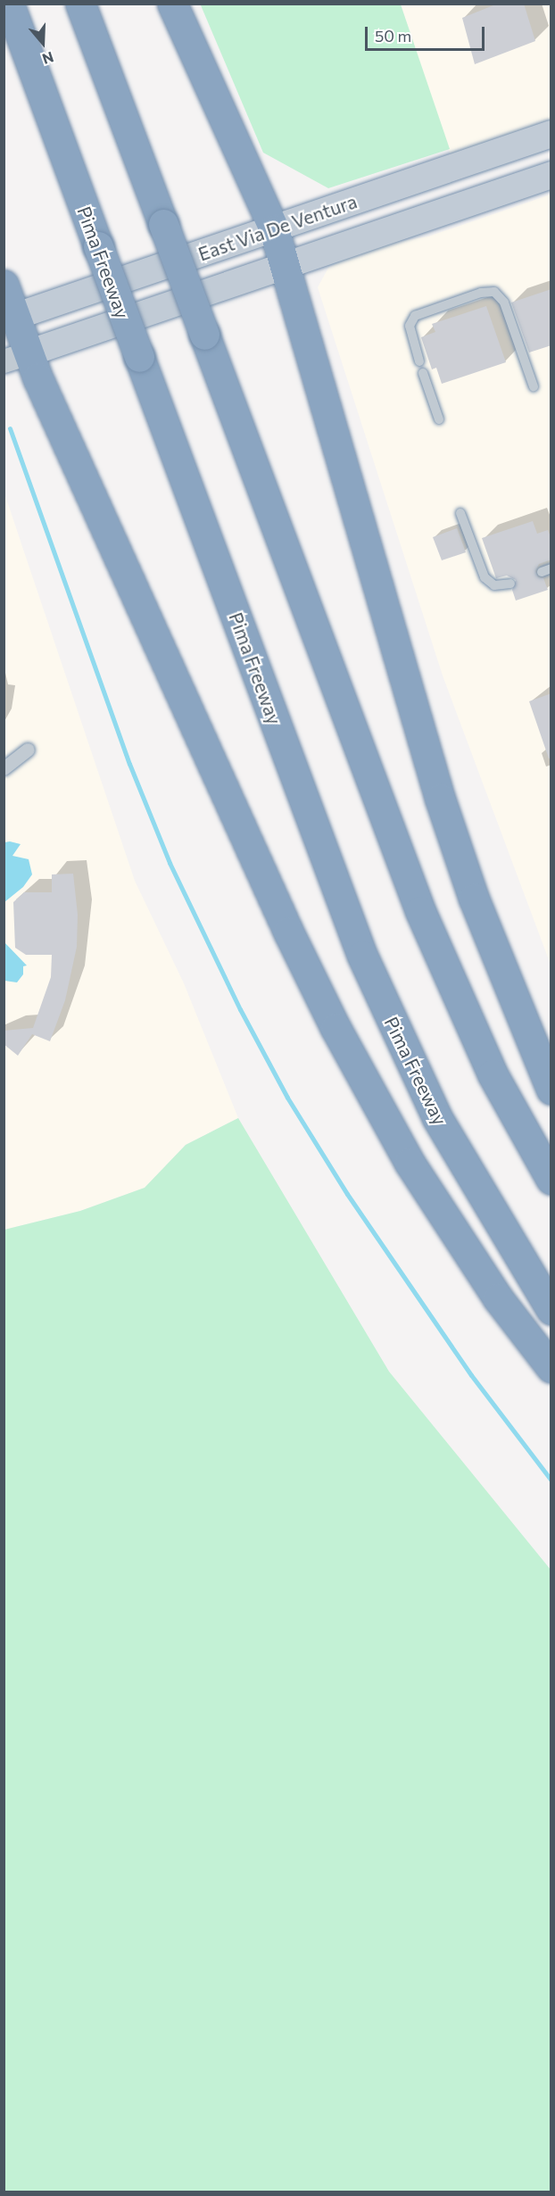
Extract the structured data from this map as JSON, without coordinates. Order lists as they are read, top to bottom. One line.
{"streets":{"highway":["Pima Freeway"],"main road":["East Via De Ventura"]},"scale_bar":"50 m","north":"bottom"}
